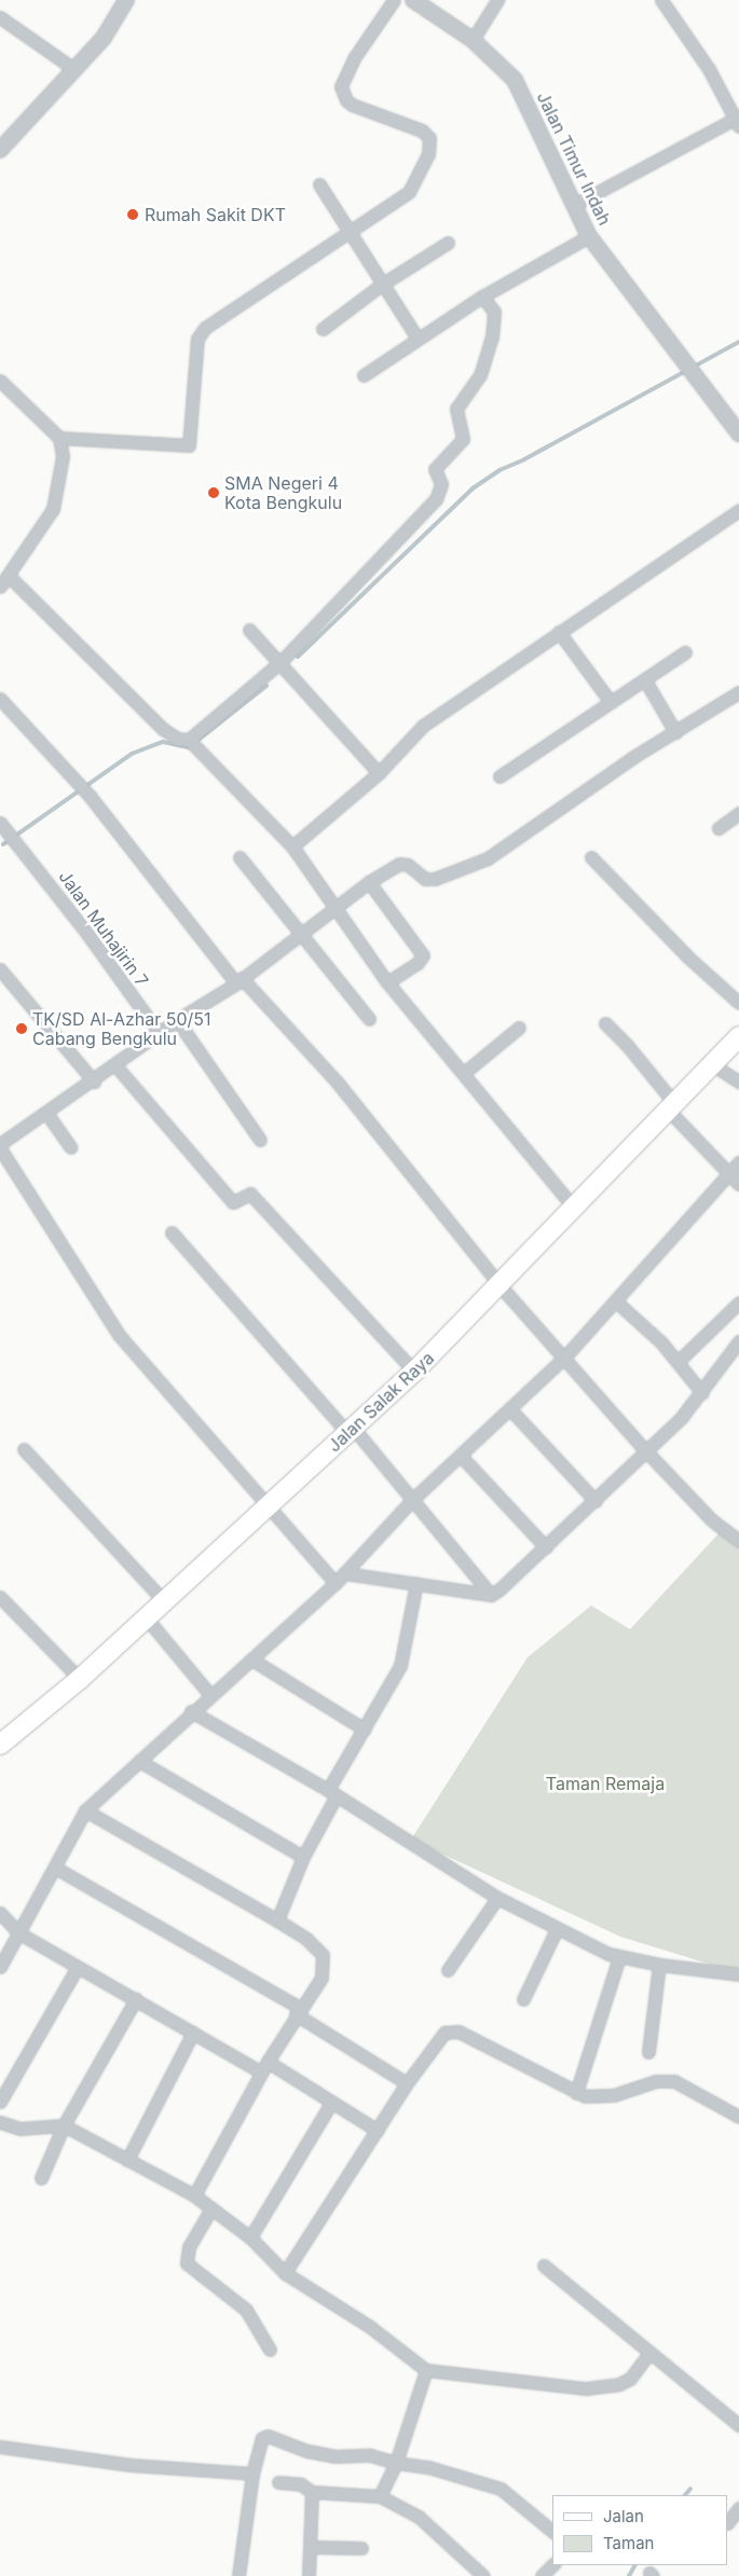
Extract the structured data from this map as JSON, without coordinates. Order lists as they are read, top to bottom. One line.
{"streets":{"main road":["Jalan Salak Raya"],"street":["Jalan Timur Indah","Jalan Muhajirin 7"]},"parks":["Taman Remaja"],"places":["Rumah Sakit DKT","SMA Negeri 4 Kota Bengkulu","TK/SD Al-Azhar 50/51 Cabang Bengkulu"],"legend":["Jalan","Taman"]}
